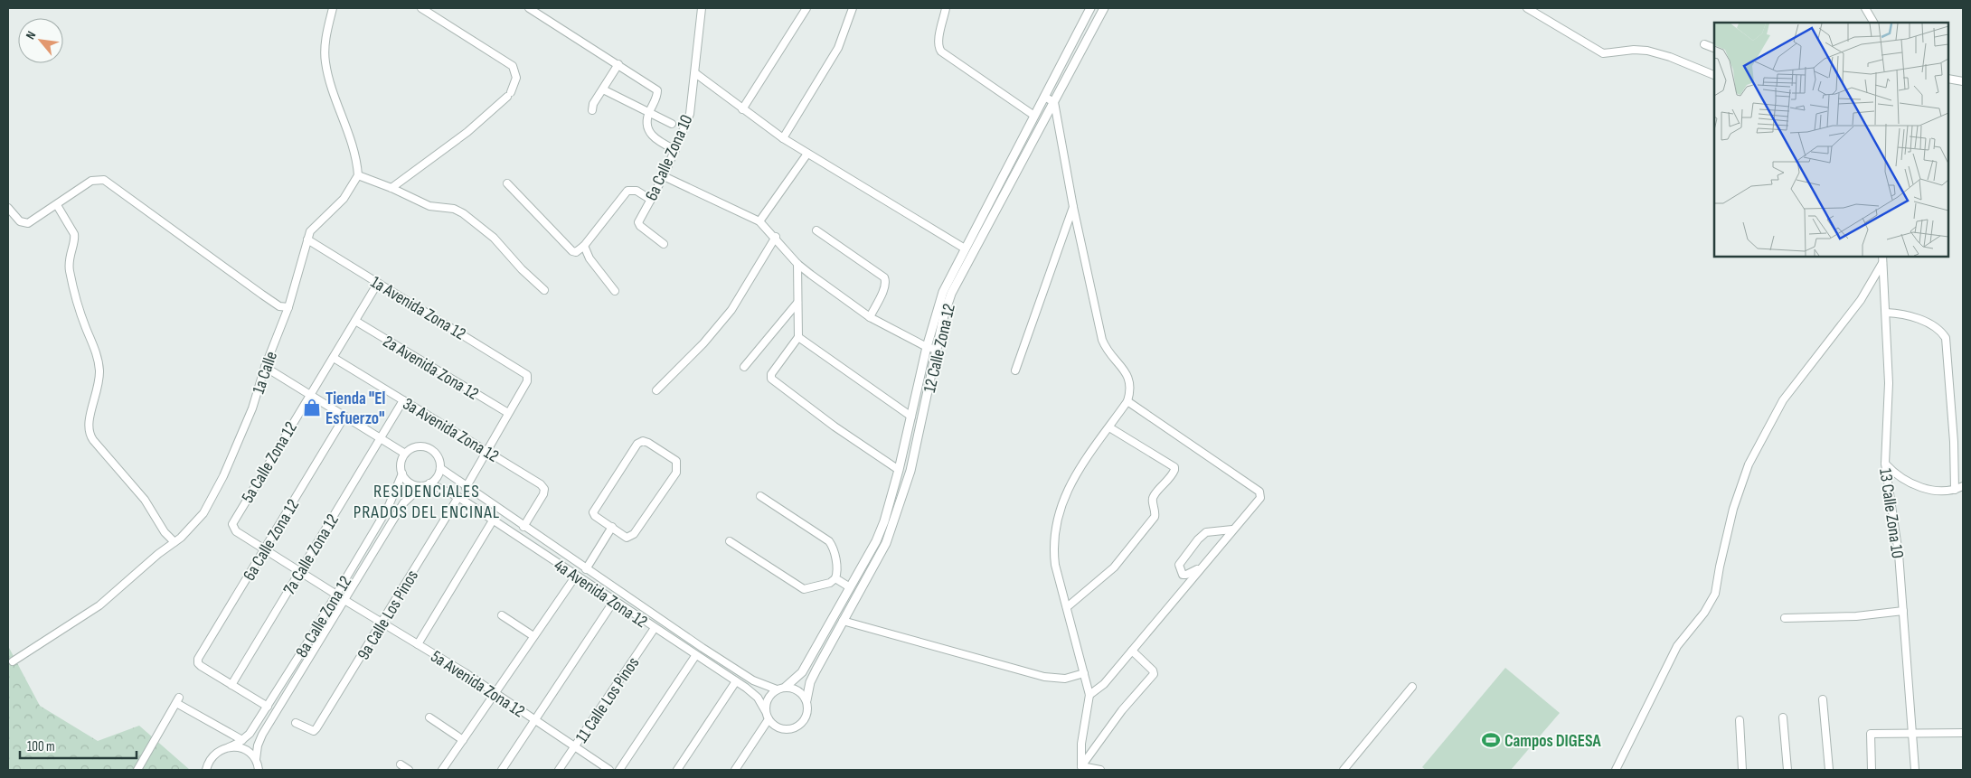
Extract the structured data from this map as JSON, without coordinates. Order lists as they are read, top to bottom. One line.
{"streets":{"street":["6a Calle Zona 10","1a Avenida Zona 12","12 Calle Zona 12","2a Avenida Zona 12","1a Calle","3a Avenida Zona 12","5a Calle Zona 12","13 Calle Zona 10","6a Calle Zona 12","7a Calle Zona 12","4a Avenida Zona 12","9a Calle Los Pinos","8a Calle Zona 12","5a Avenida Zona 12","11 Calle Los Pinos"]},"crossings":[["1a Avenida Zona 12","2a Avenida Zona 12"],["1a Avenida Zona 12","1a Calle"],["1a Avenida Zona 12","5a Calle Zona 12"],["12 Calle Zona 12","4a Avenida Zona 12"],["2a Avenida Zona 12","5a Calle Zona 12"],["3a Avenida Zona 12","5a Calle Zona 12"],["3a Avenida Zona 12","7a Calle Zona 12"],["3a Avenida Zona 12","4a Avenida Zona 12"],["5a Calle Zona 12","6a Calle Zona 12"],["6a Calle Zona 12","7a Calle Zona 12"],["4a Avenida Zona 12","9a Calle Los Pinos"],["4a Avenida Zona 12","8a Calle Zona 12"],["4a Avenida Zona 12","11 Calle Los Pinos"],["9a Calle Los Pinos","5a Avenida Zona 12"],["8a Calle Zona 12","5a Avenida Zona 12"],["5a Avenida Zona 12","11 Calle Los Pinos"]],"districts":["RESIDENCIALES PRADOS DEL ENCINAL"],"places":{"shop":["Tienda \"El Esfuerzo\""],"sports":["Campos DIGESA"]},"scale_bar":"100 m","north":"top left"}
